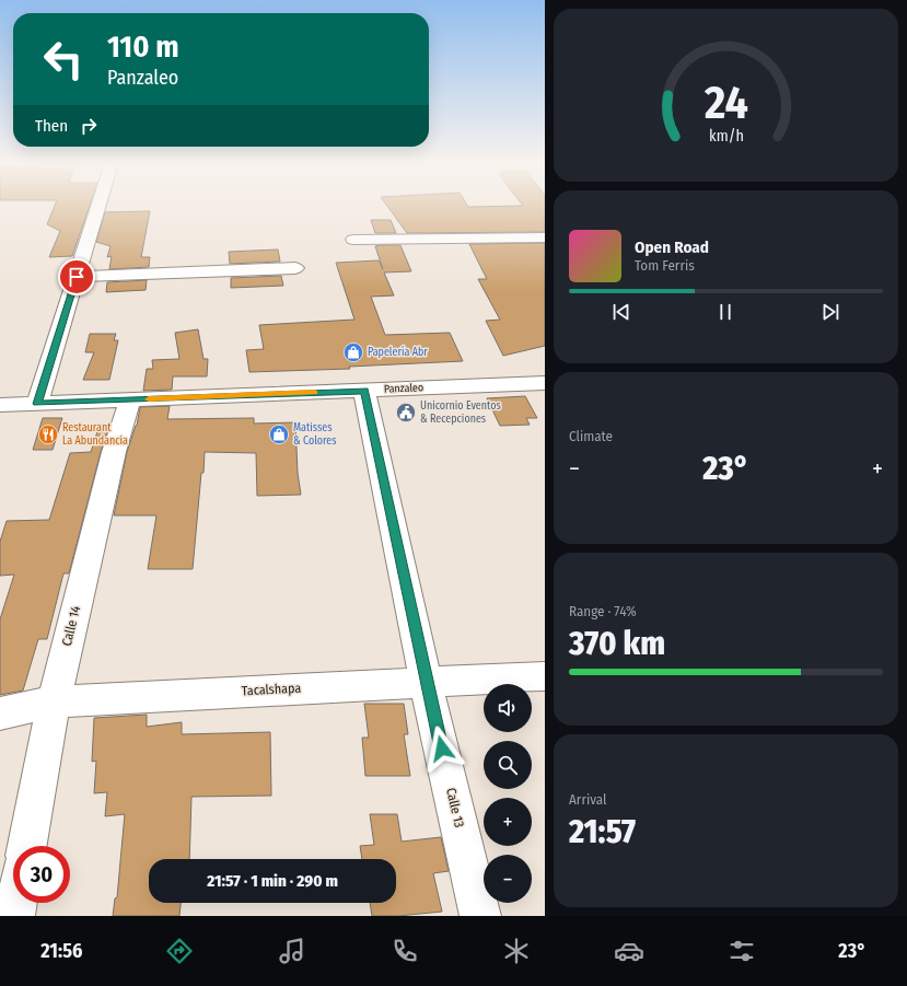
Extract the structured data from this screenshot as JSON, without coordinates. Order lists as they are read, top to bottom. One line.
{"streets":{"street":["Panzaleo","Calle 14","Tacalshapa","Calle 13"]},"crossings":[["Panzaleo","Calle 14"],["Panzaleo","Calle 13"],["Calle 14","Tacalshapa"],["Tacalshapa","Calle 13"]],"places":{"shop":["Papelería Abr","Matisses & Colores"],"public building":["Unicornio Eventos & Recepciones"],"restaurant":["Restaurant La Abundancia"]},"page":{"turn":["110 m","Panzaleo"],"then":"Then","song":["Open Road","Tom Ferris"],"tile":["Climate",["Range · 74%","370 km"],["Arrival","21:57"]],"heat":["−","23°","+"],"map_buttons":["+","−"],"limit":"30","trip":"21:57 · 1 min · 290 m","tabs":["21:56","23°"],"gauge":["24","km/h"]}}
